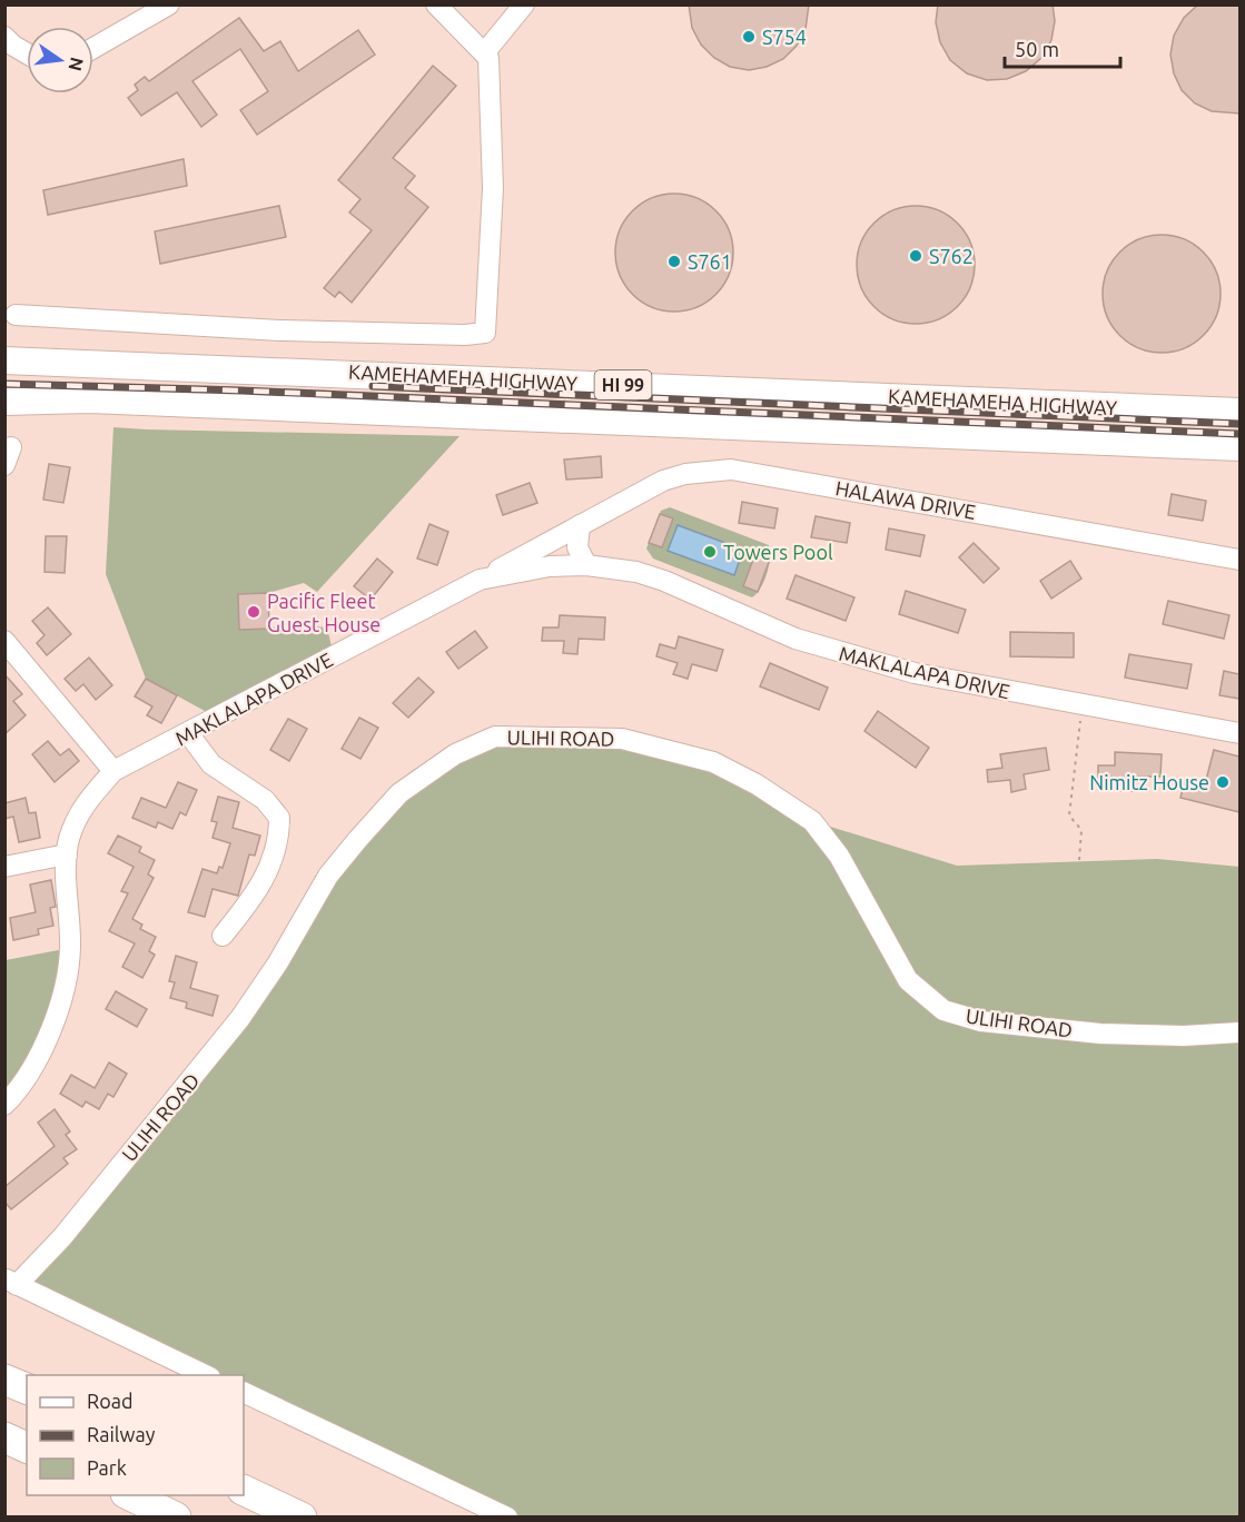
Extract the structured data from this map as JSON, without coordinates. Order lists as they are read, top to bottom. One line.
{"streets":{"main road":["KAMEHAMEHA HIGHWAY","HI 99"],"street":["HALAWA DRIVE","MAKLALAPA DRIVE","ULIHI ROAD"]},"crossings":[["HALAWA DRIVE","MAKLALAPA DRIVE"]],"places":["S754","S762","S761","Towers Pool","Pacific Fleet Guest House","Nimitz House"],"legend":["Road","Railway","Park"],"scale_bar":"50 m","north":"right"}
